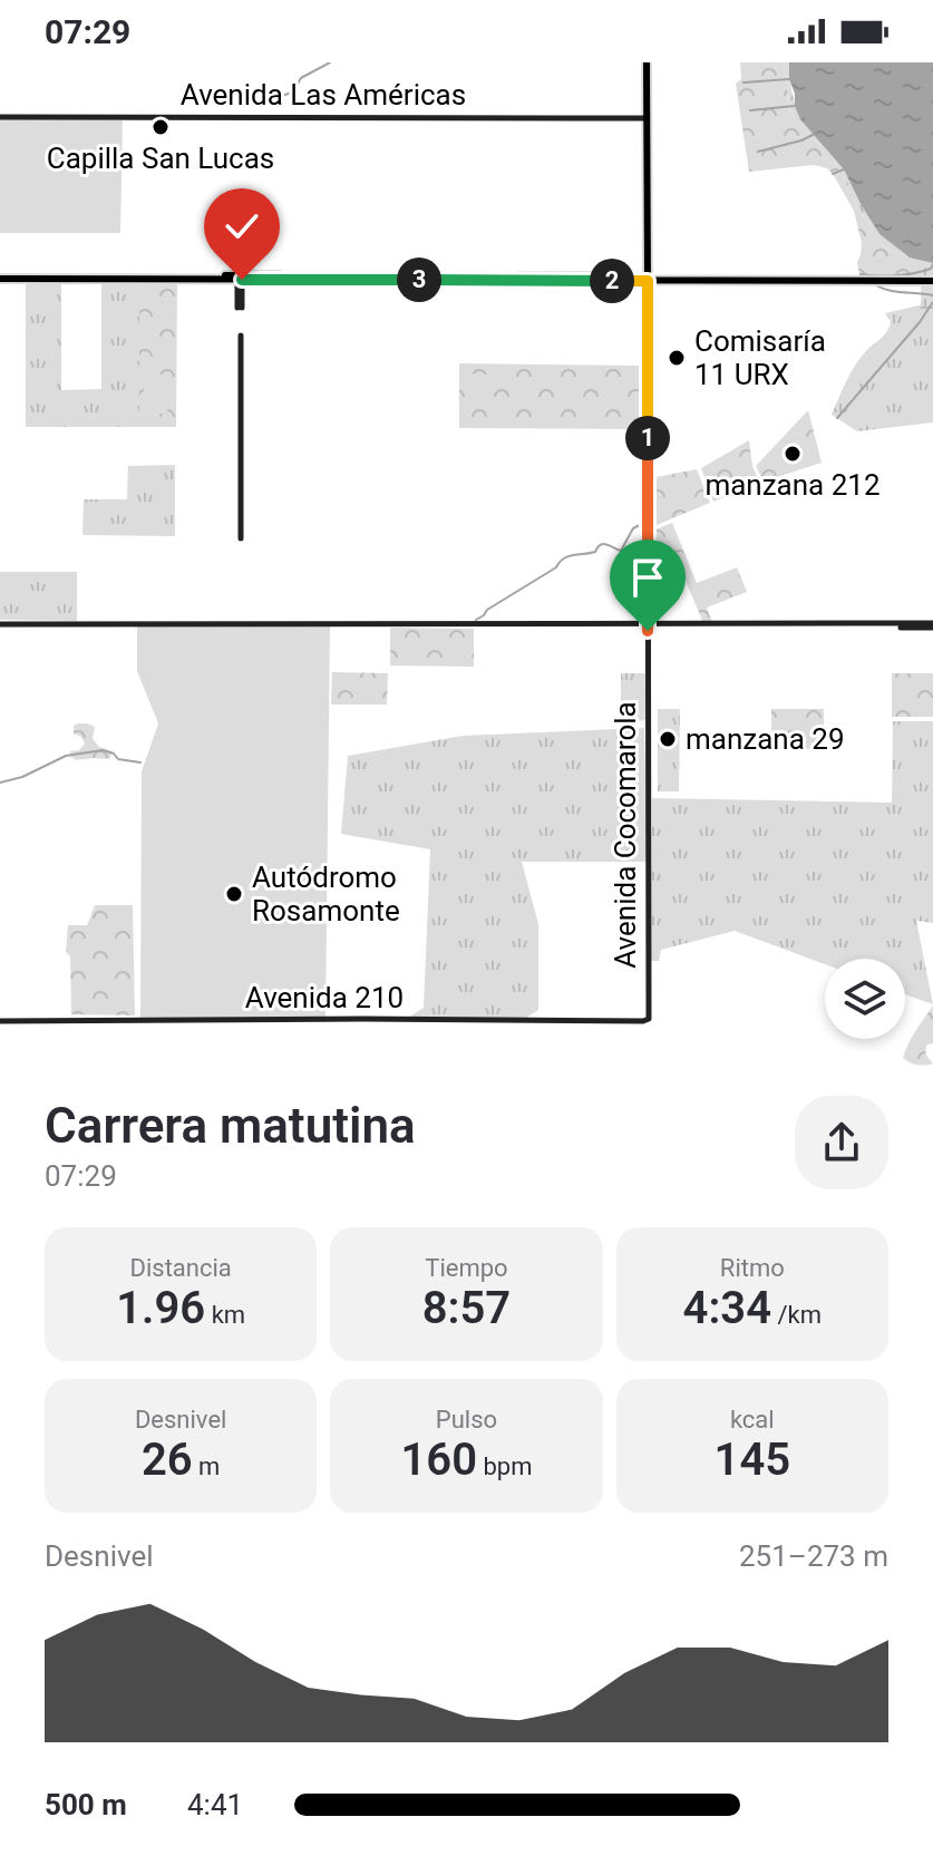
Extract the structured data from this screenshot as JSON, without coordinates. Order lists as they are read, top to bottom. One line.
{"streets":{"main road":["Avenida Las Américas","Avenida Cocomarola","Avenida 210"]},"crossings":[["Avenida Las Américas","Avenida Cocomarola"],["Avenida Cocomarola","Avenida 210"]],"places":["Capilla San Lucas","Comisaría 11 URX","manzana 212","manzana 29","Autódromo Rosamonte"],"page":{"status":"07:29","pins":["3","2","1"],"heading":["Carrera matutina","07:29"],"stats":[["Distancia","1.96 km"],["Tiempo","8:57"],["Ritmo","4:34 /km"],["Desnivel","26 m"],["Pulso","160 bpm"],["kcal","145"]],"chart":["Desnivel","251–273 m"],"list":[{"name":"500 m","note":"4:41"}]}}
